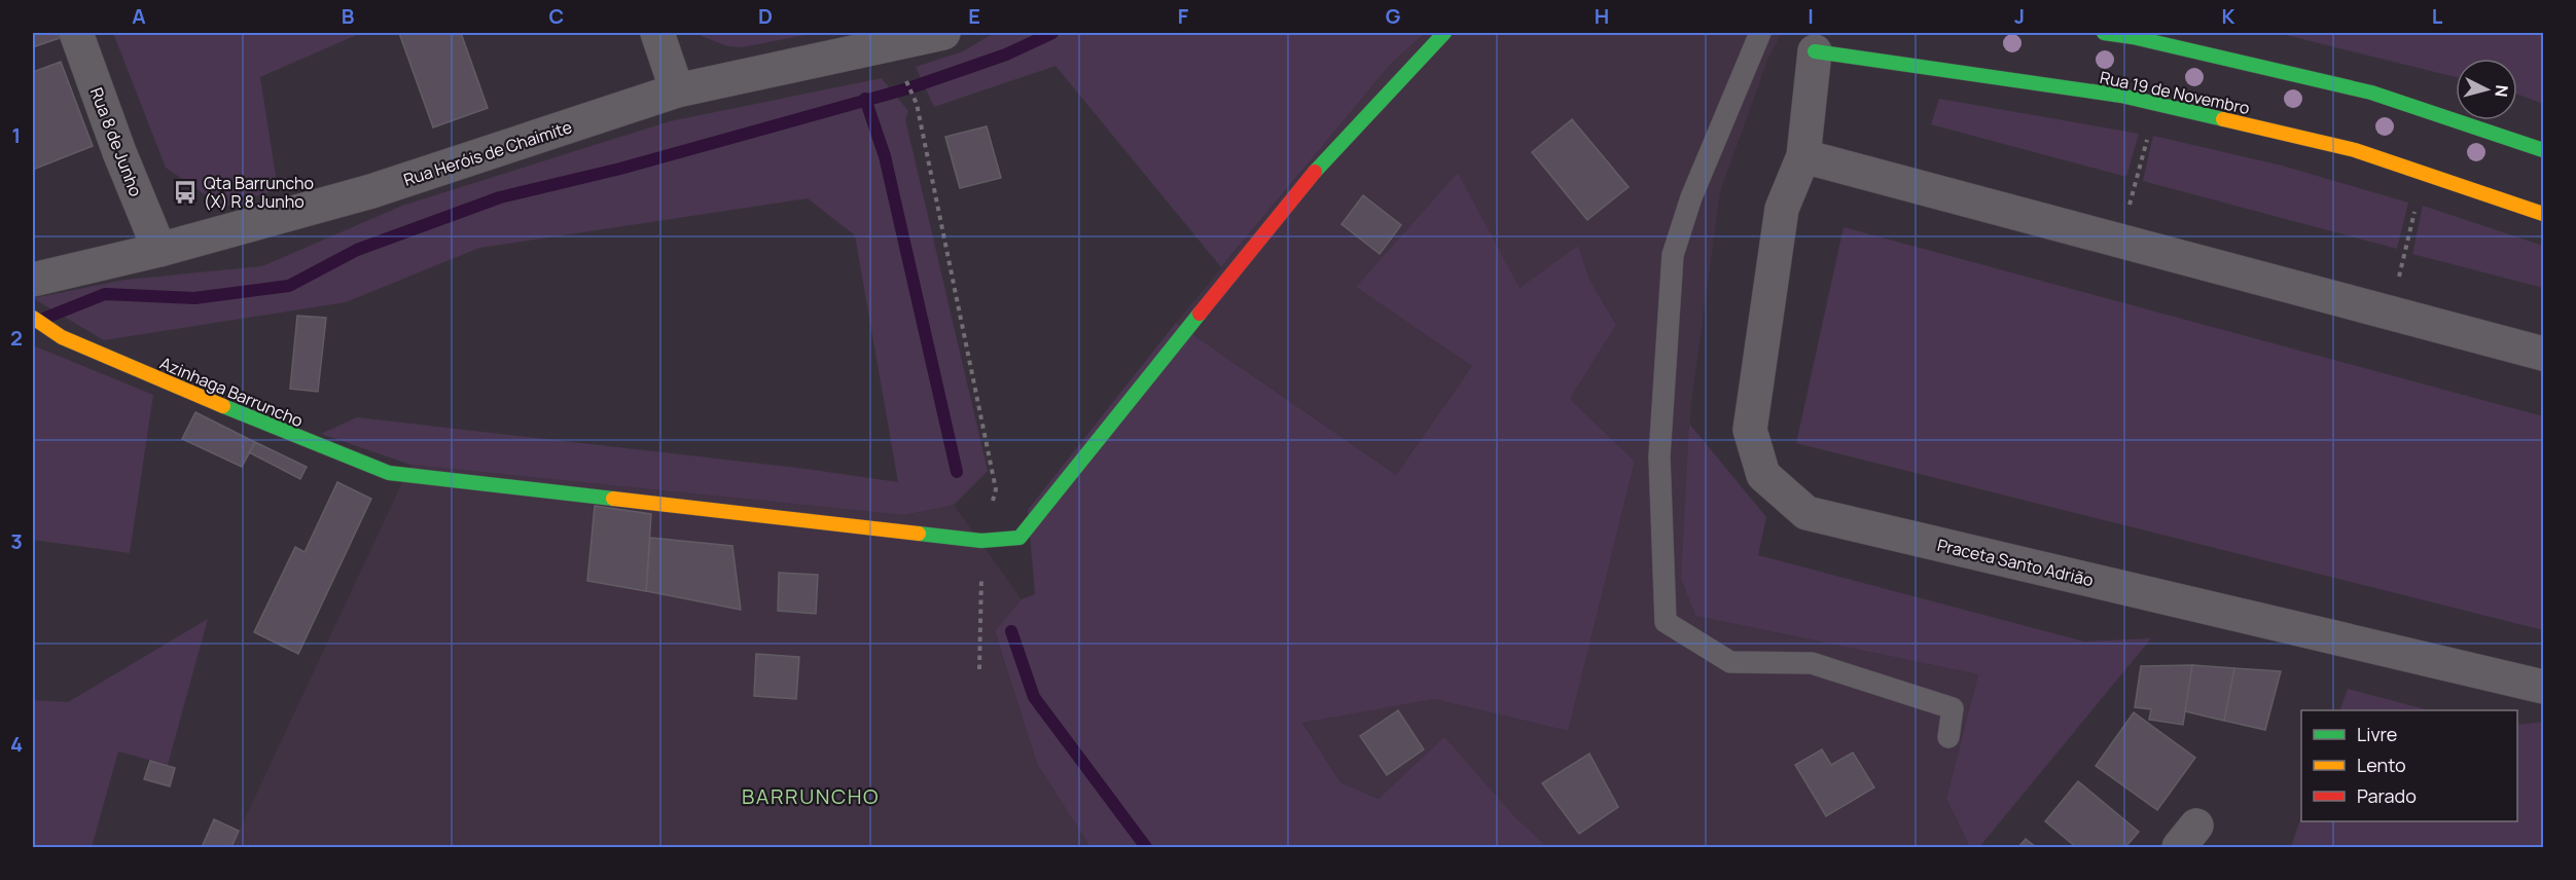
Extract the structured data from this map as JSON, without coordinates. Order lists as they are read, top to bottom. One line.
{"streets":{"street":["Rua 19 de Novembro","Rua 8 de Junho","Rua Heróis de Chaimite","Azinhaga Barruncho","Praceta Santo Adrião"]},"crossings":[["Rua 19 de Novembro","Praceta Santo Adrião"],["Rua 8 de Junho","Rua Heróis de Chaimite"]],"districts":["BARRUNCHO"],"places":{"bus stop":["Qta Barruncho (X) R 8 Junho"]},"legend":["Livre","Lento","Parado"],"north":"right","grid":{"columns":["A","B","C","D","E","F","G","H","I","J","K","L"],"rows":["1","2","3","4"]}}
